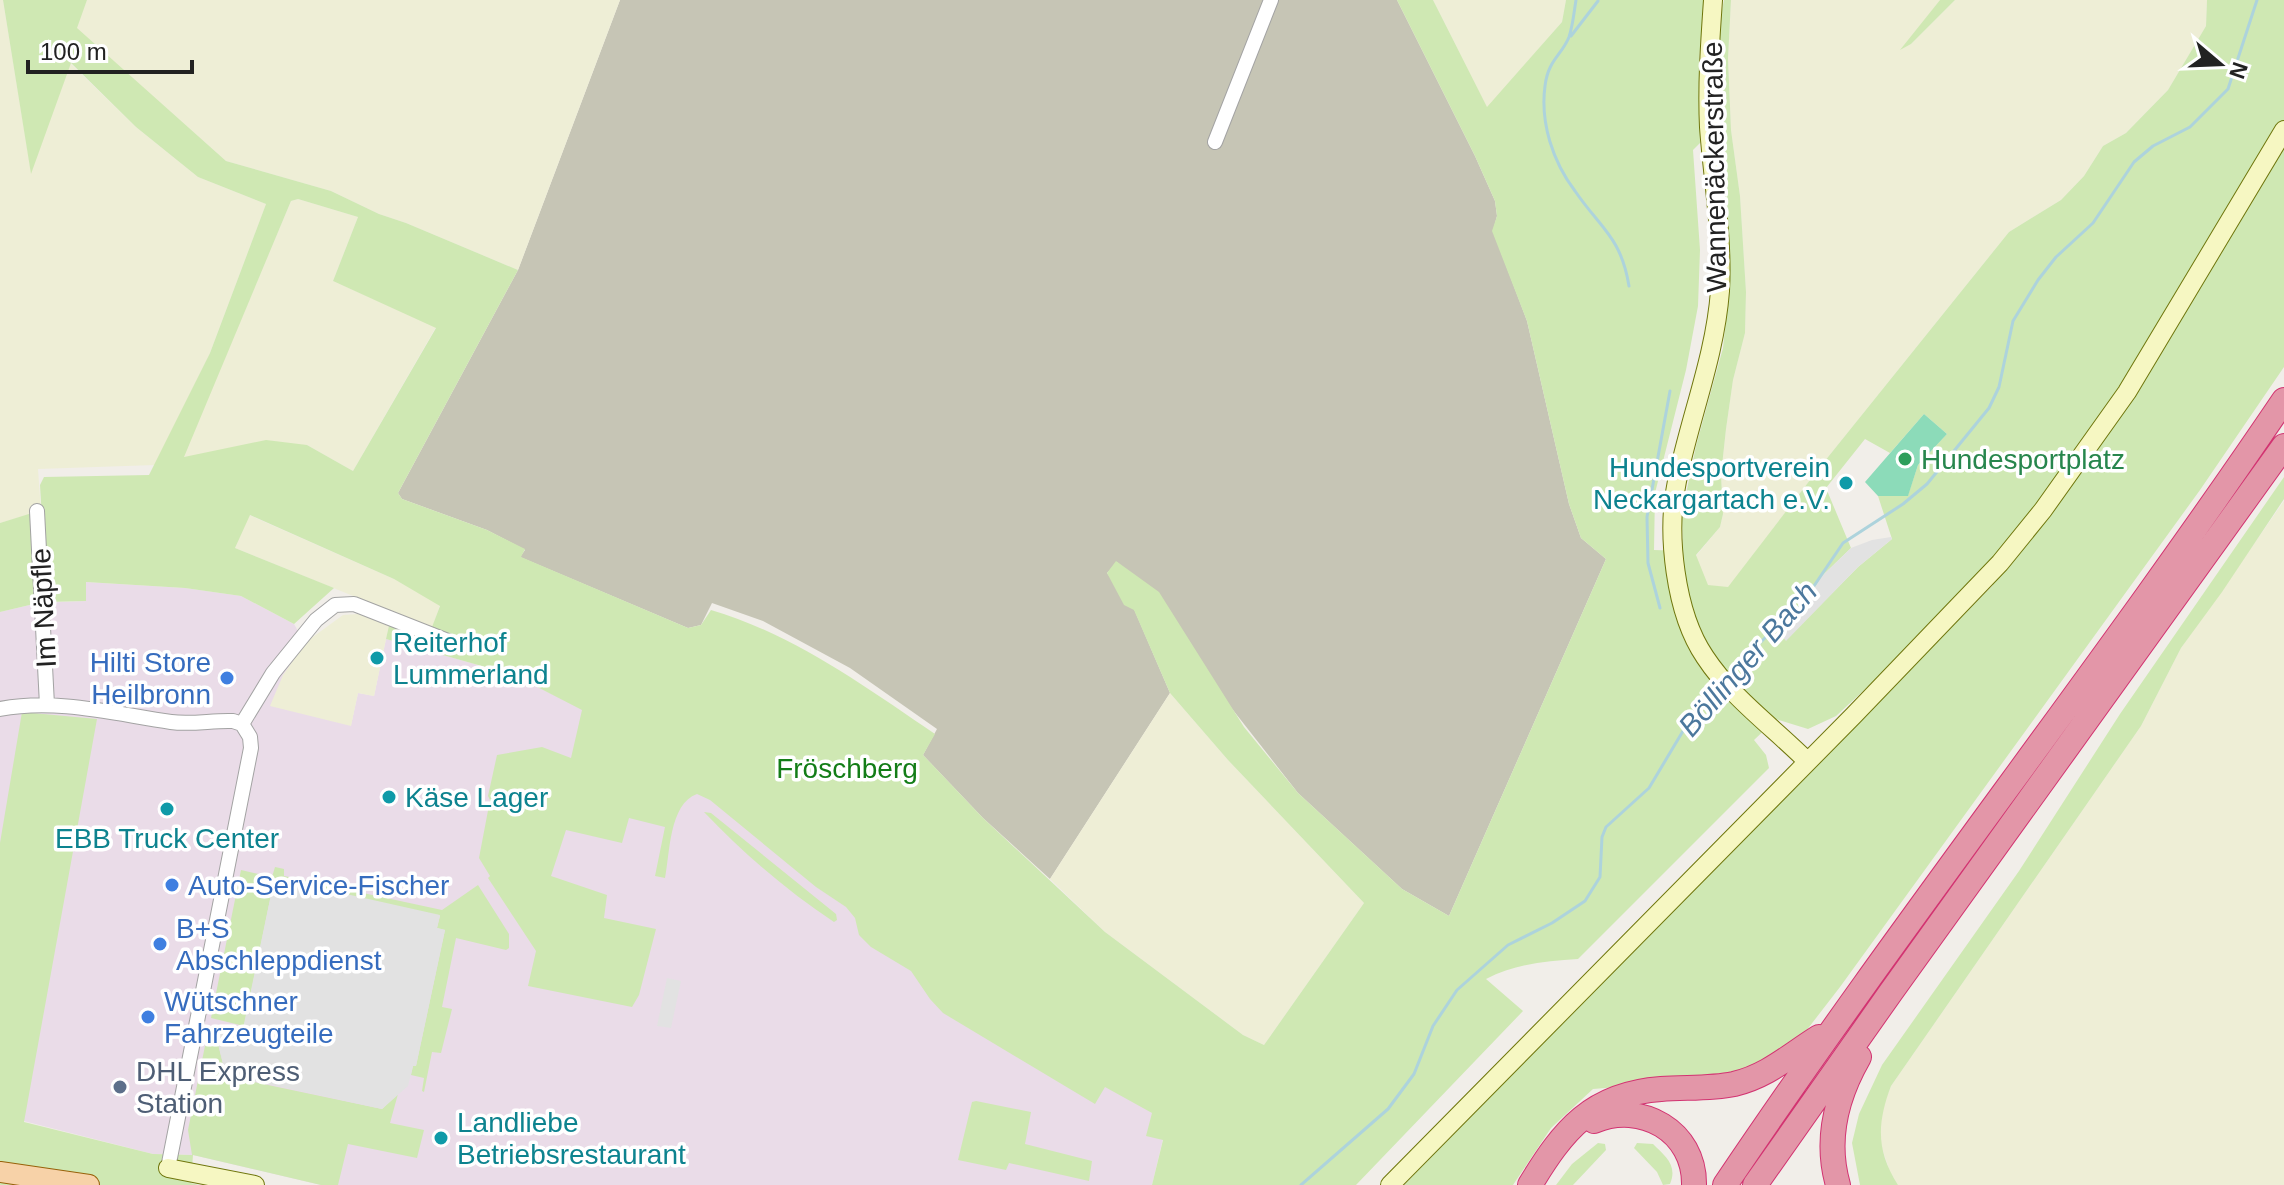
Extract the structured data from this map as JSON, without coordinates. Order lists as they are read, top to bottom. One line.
{"streets":{"street":["Wannenäckerstraße","Im Näpfle"]},"water":["Böllinger Bach"],"parks":["Fröschberg"],"places":["Hundesportplatz","Hundesportverein Neckargartach e.V.","Reiterhof Lummerland","Hilti Store Heilbronn","Käse Lager","EBB Truck Center","Auto-Service-Fischer","B+S Abschleppdienst","Wütschner Fahrzeugteile","DHL Express Station","Landliebe Betriebsrestaurant"],"scale_bar":"100 m","north":"right"}
